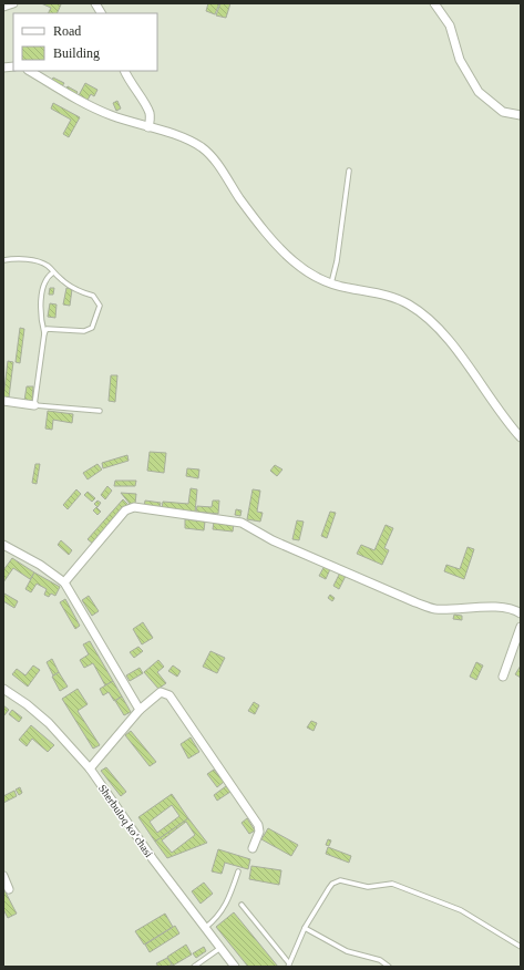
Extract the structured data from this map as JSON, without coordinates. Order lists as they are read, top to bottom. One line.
{"streets":{"street":["Sherbuloq koʻchasi"]},"legend":["Road","Building"]}
